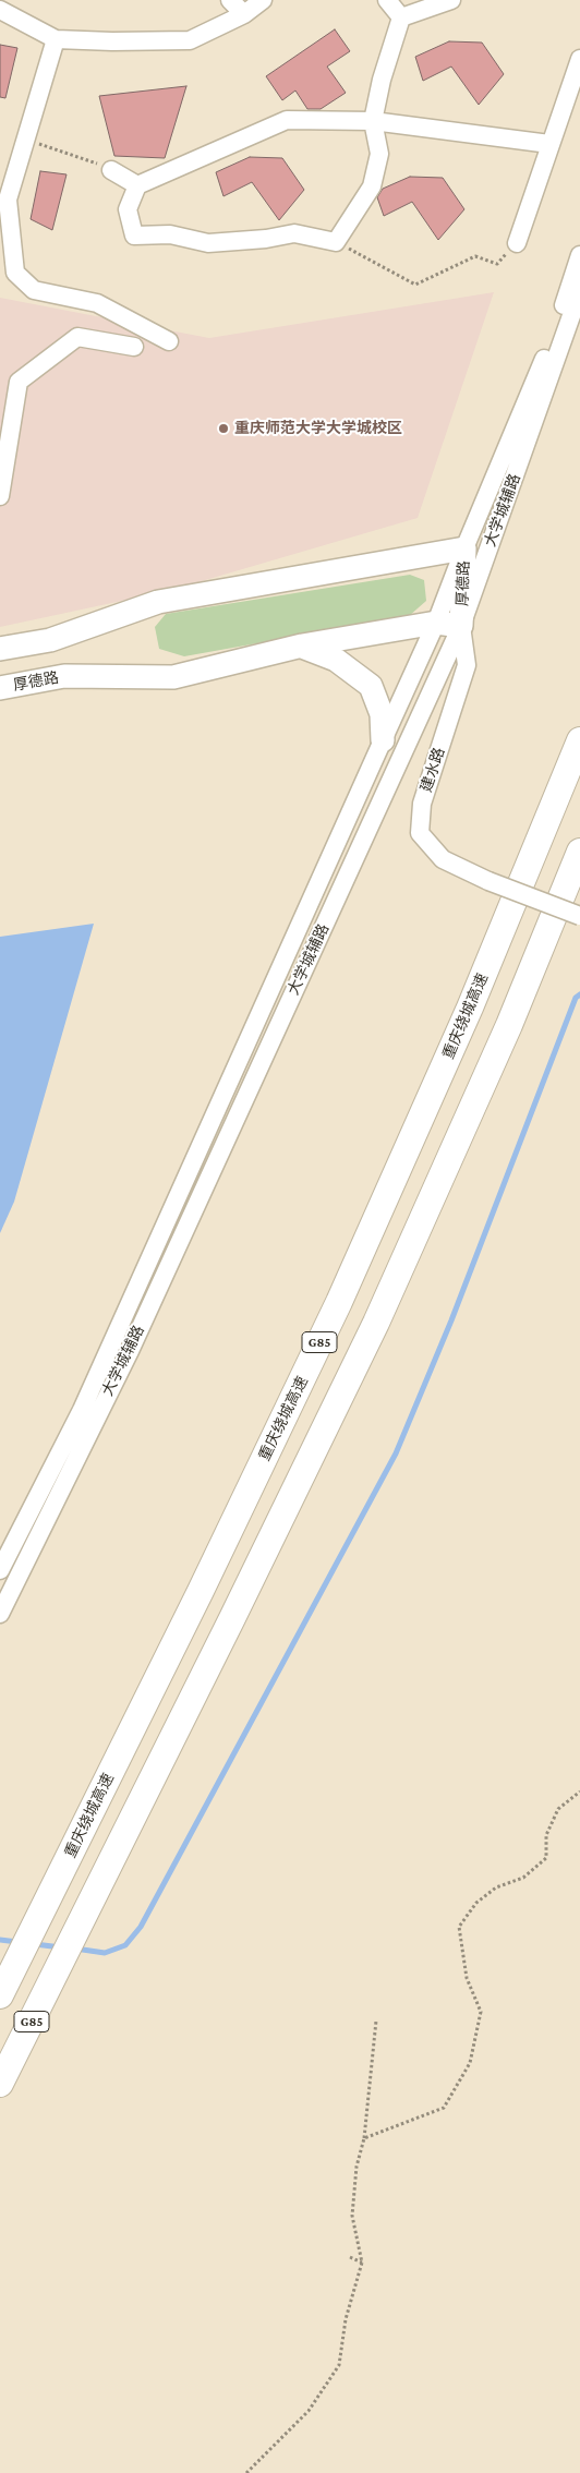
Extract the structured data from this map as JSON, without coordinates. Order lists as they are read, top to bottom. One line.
{"streets":{"highway":["重庆绕城高速","G85"],"main road":["厚德路"],"street":["大学城辅路","建水路"]},"crossings":[["大学城辅路","厚德路"],["大学城辅路","建水路"],["厚德路","建水路"]],"places":["重庆师范大学大学城校区"]}
